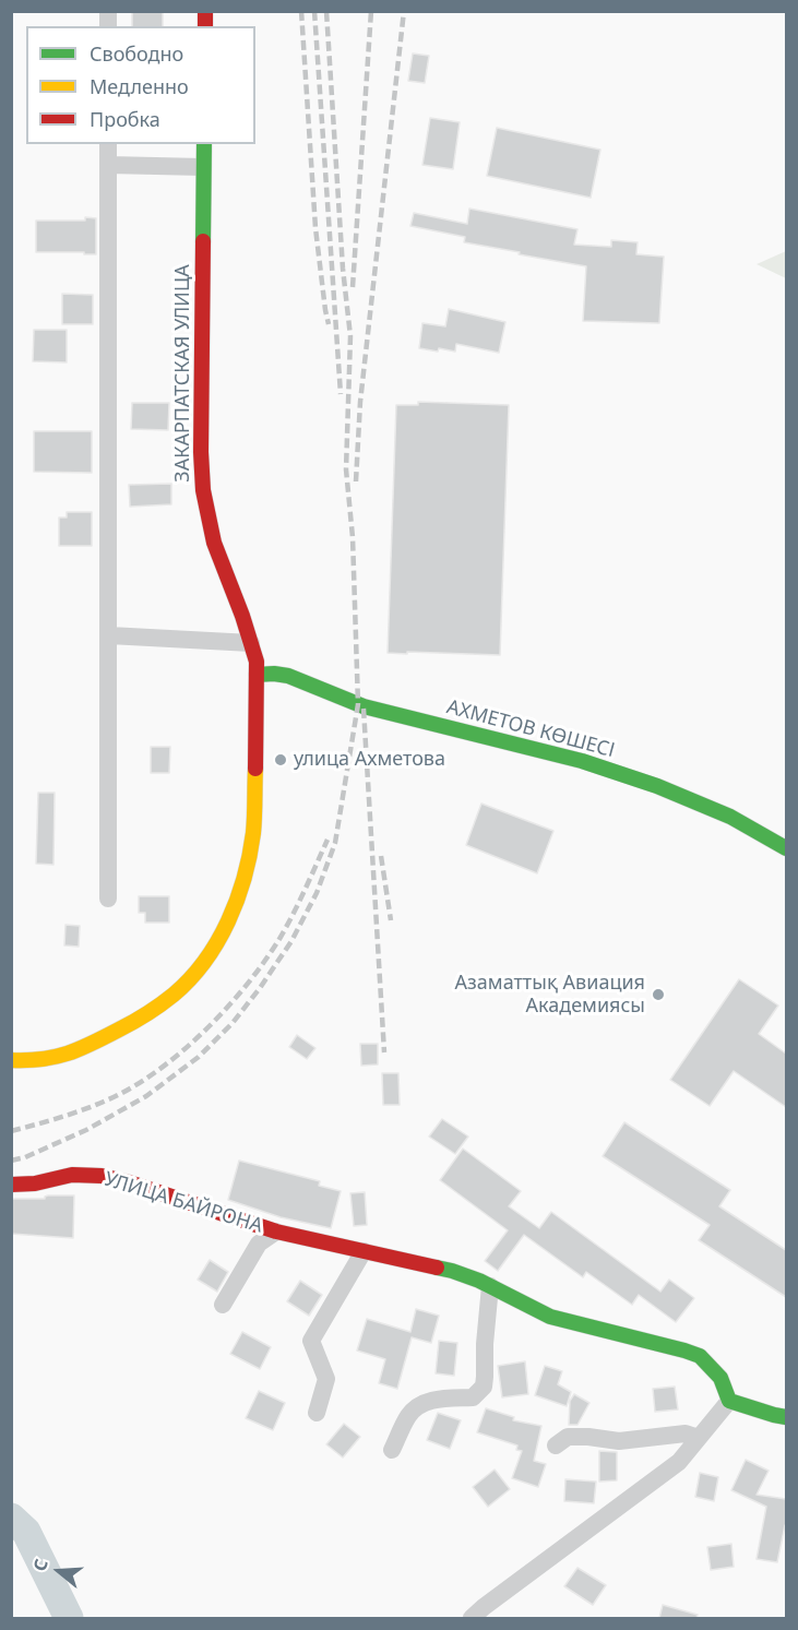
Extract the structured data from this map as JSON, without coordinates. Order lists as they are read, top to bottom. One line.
{"streets":{"street":["ЗАКАРПАТСКАЯ УЛИЦА","АХМЕТОВ КӨШЕСІ","УЛИЦА БАЙРОНА"]},"crossings":[["ЗАКАРПАТСКАЯ УЛИЦА","АХМЕТОВ КӨШЕСІ"]],"places":["улица Ахметова","Азаматтық Авиация Академиясы"],"legend":["Свободно","Медленно","Пробка"],"north":"left"}
